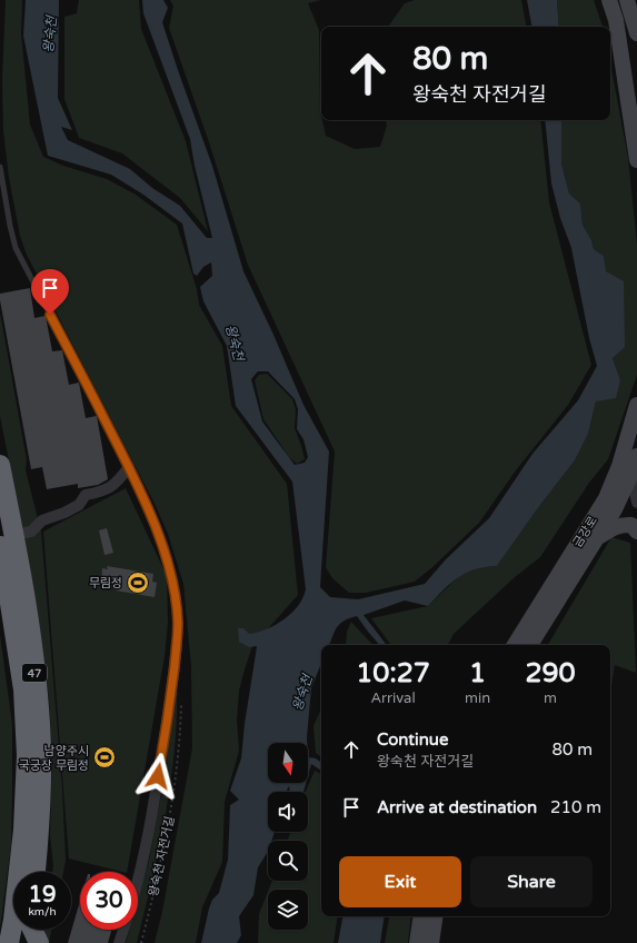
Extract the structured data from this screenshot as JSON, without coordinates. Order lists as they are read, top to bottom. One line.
{"streets":{"highway":["47"],"main road":["금강로"],"path":["왕숙천 자전거길"]},"water":["왕숙천"],"places":{"sports":["무림정","남양주시 국궁장 무림정"]},"north":"bottom","page":{"turn":["80 m","왕숙천 자전거길"],"eta":["10:27","Arrival","1","min","290","m"],"list":[{"name":"Continue","note":"왕숙천 자전거길","value":"80 m"},{"name":"Arrive at destination","value":"210 m"}],"buttons":["Exit","Share"],"speed":"19 km/h","limit":"30"}}
